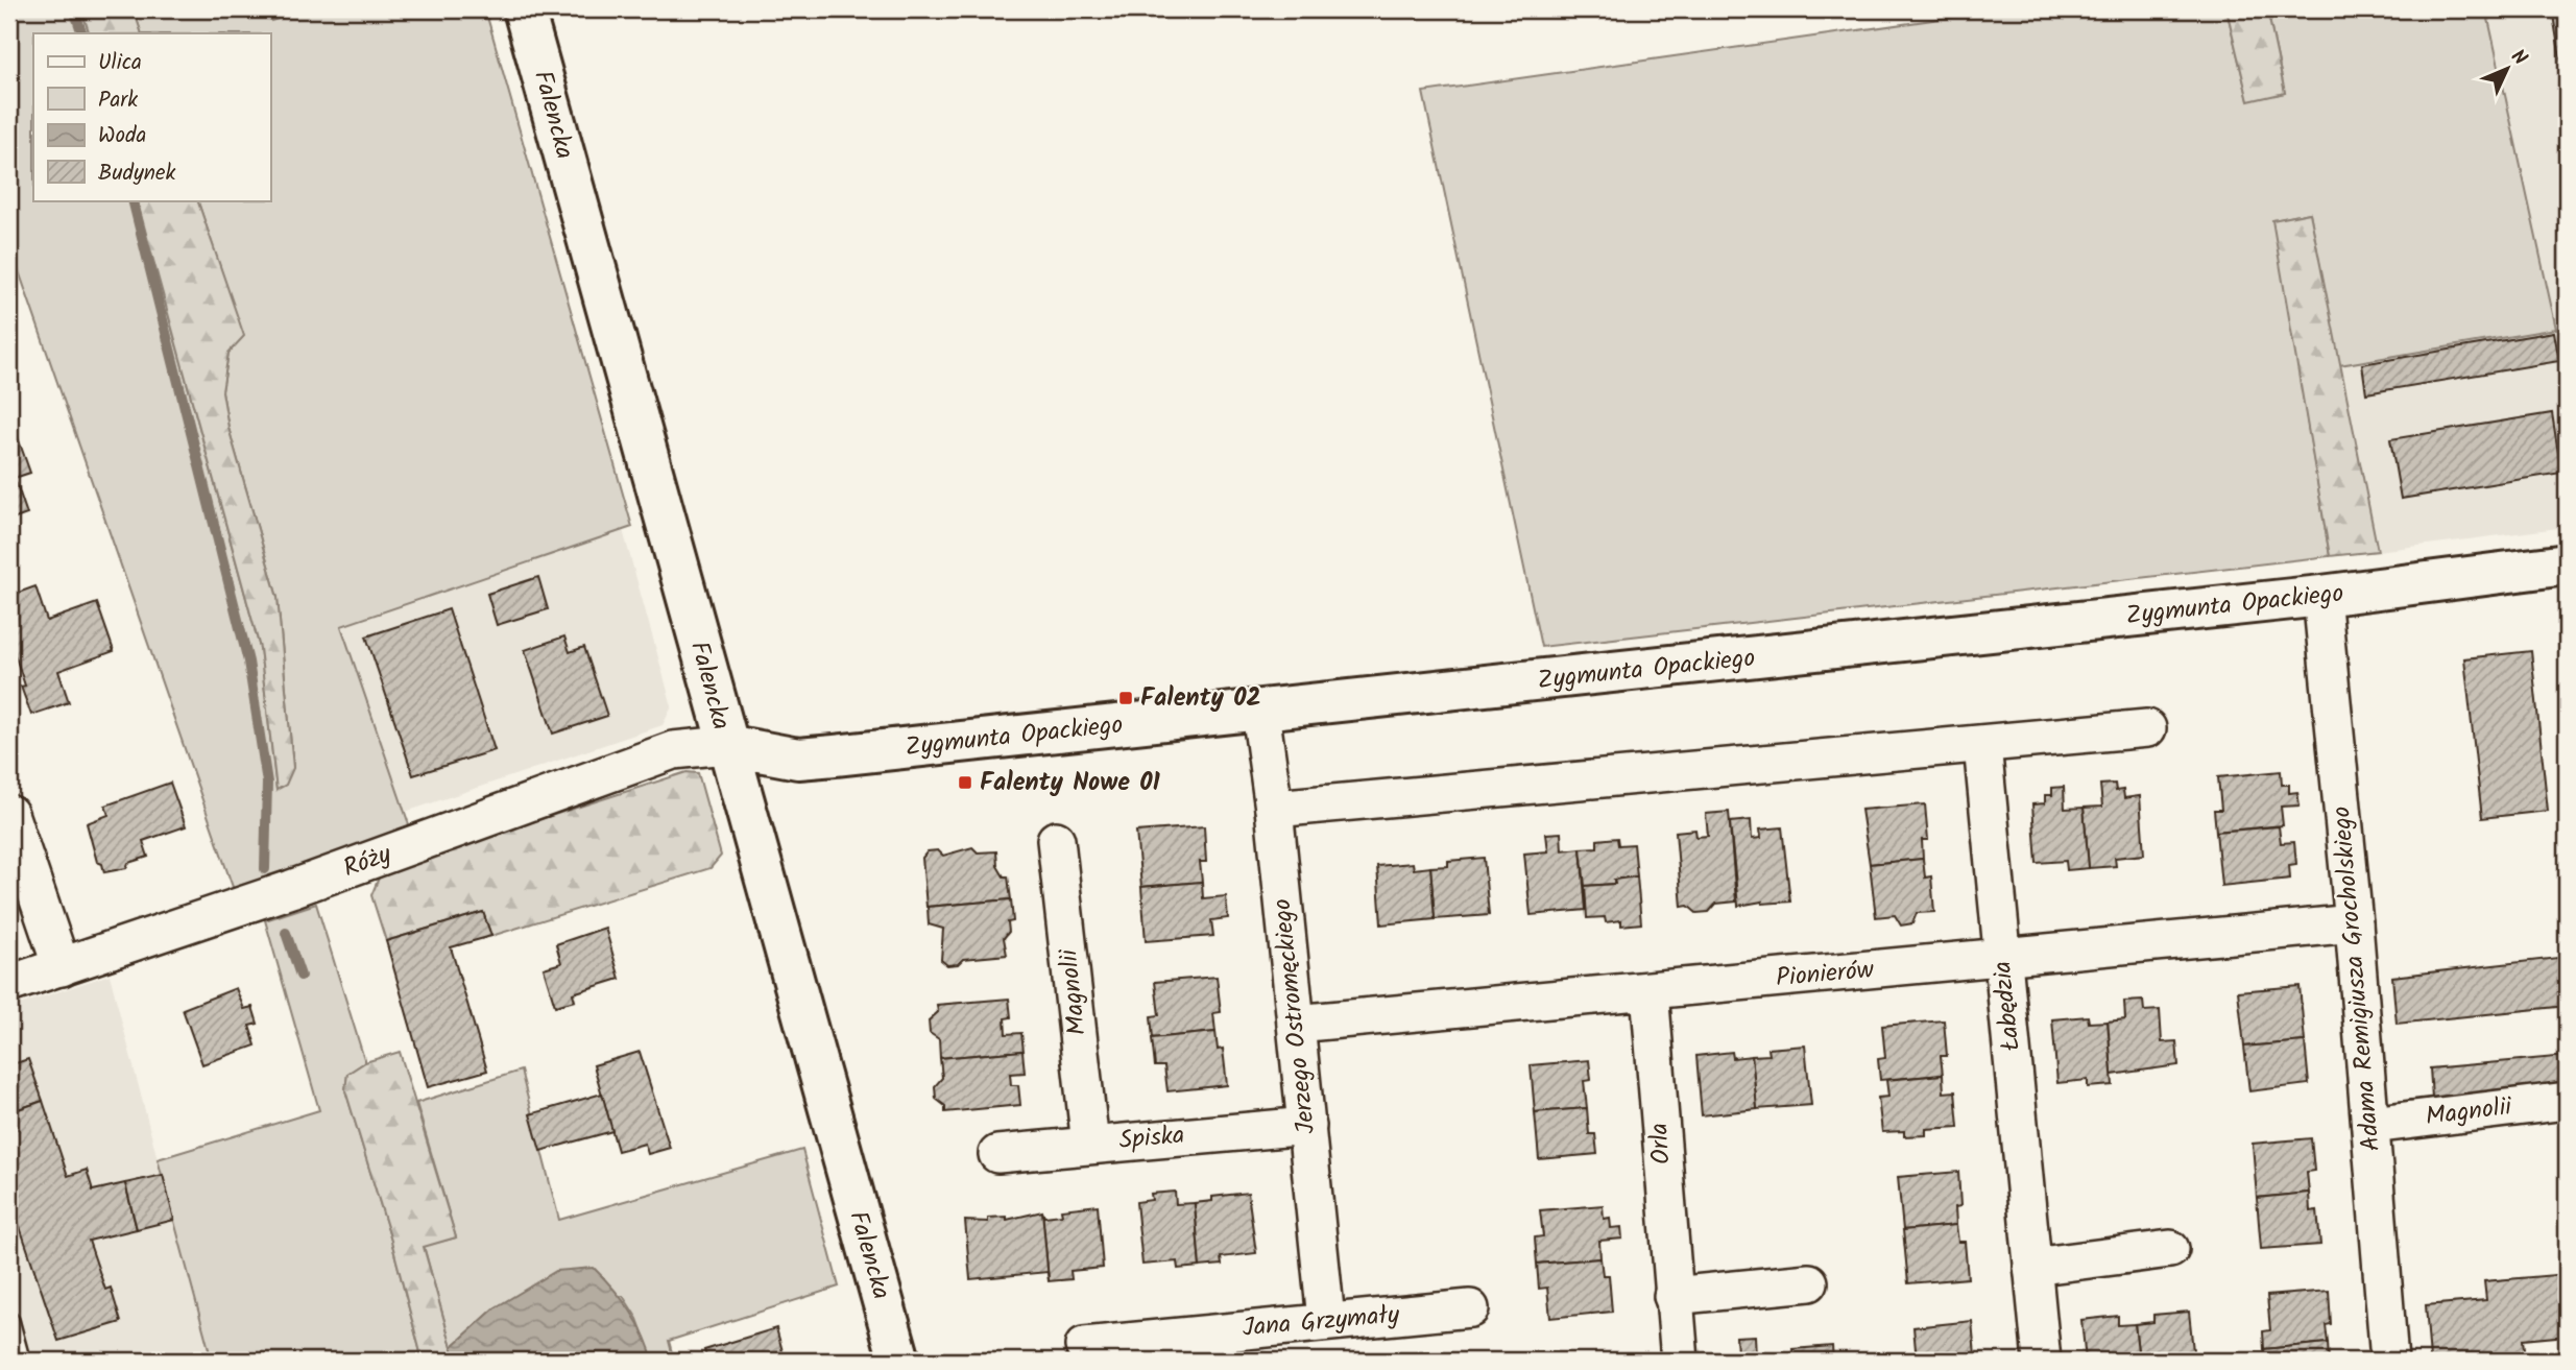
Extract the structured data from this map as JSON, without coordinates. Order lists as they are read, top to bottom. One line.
{"streets":{"street":["Falencka","Zygmunta Opackiego","Róży","Pionierów","Adama Remigiusza Grocholskiego","Magnolii","Łabędzia","Jerzego Ostromęckiego","Spiska","Orla","Jana Grzymały"]},"crossings":[["Falencka","Zygmunta Opackiego"],["Falencka","Róży"],["Zygmunta Opackiego","Róży"],["Zygmunta Opackiego","Adama Remigiusza Grocholskiego"],["Zygmunta Opackiego","Jerzego Ostromęckiego"],["Pionierów","Adama Remigiusza Grocholskiego"],["Pionierów","Łabędzia"],["Pionierów","Jerzego Ostromęckiego"],["Pionierów","Orla"],["Adama Remigiusza Grocholskiego","Magnolii"],["Magnolii","Spiska"],["Jerzego Ostromęckiego","Spiska"],["Jerzego Ostromęckiego","Jana Grzymały"]],"places":{"transit":["Falenty 02","Falenty Nowe 01"]},"legend":["Ulica","Park","Woda","Budynek"],"north":"top right"}
